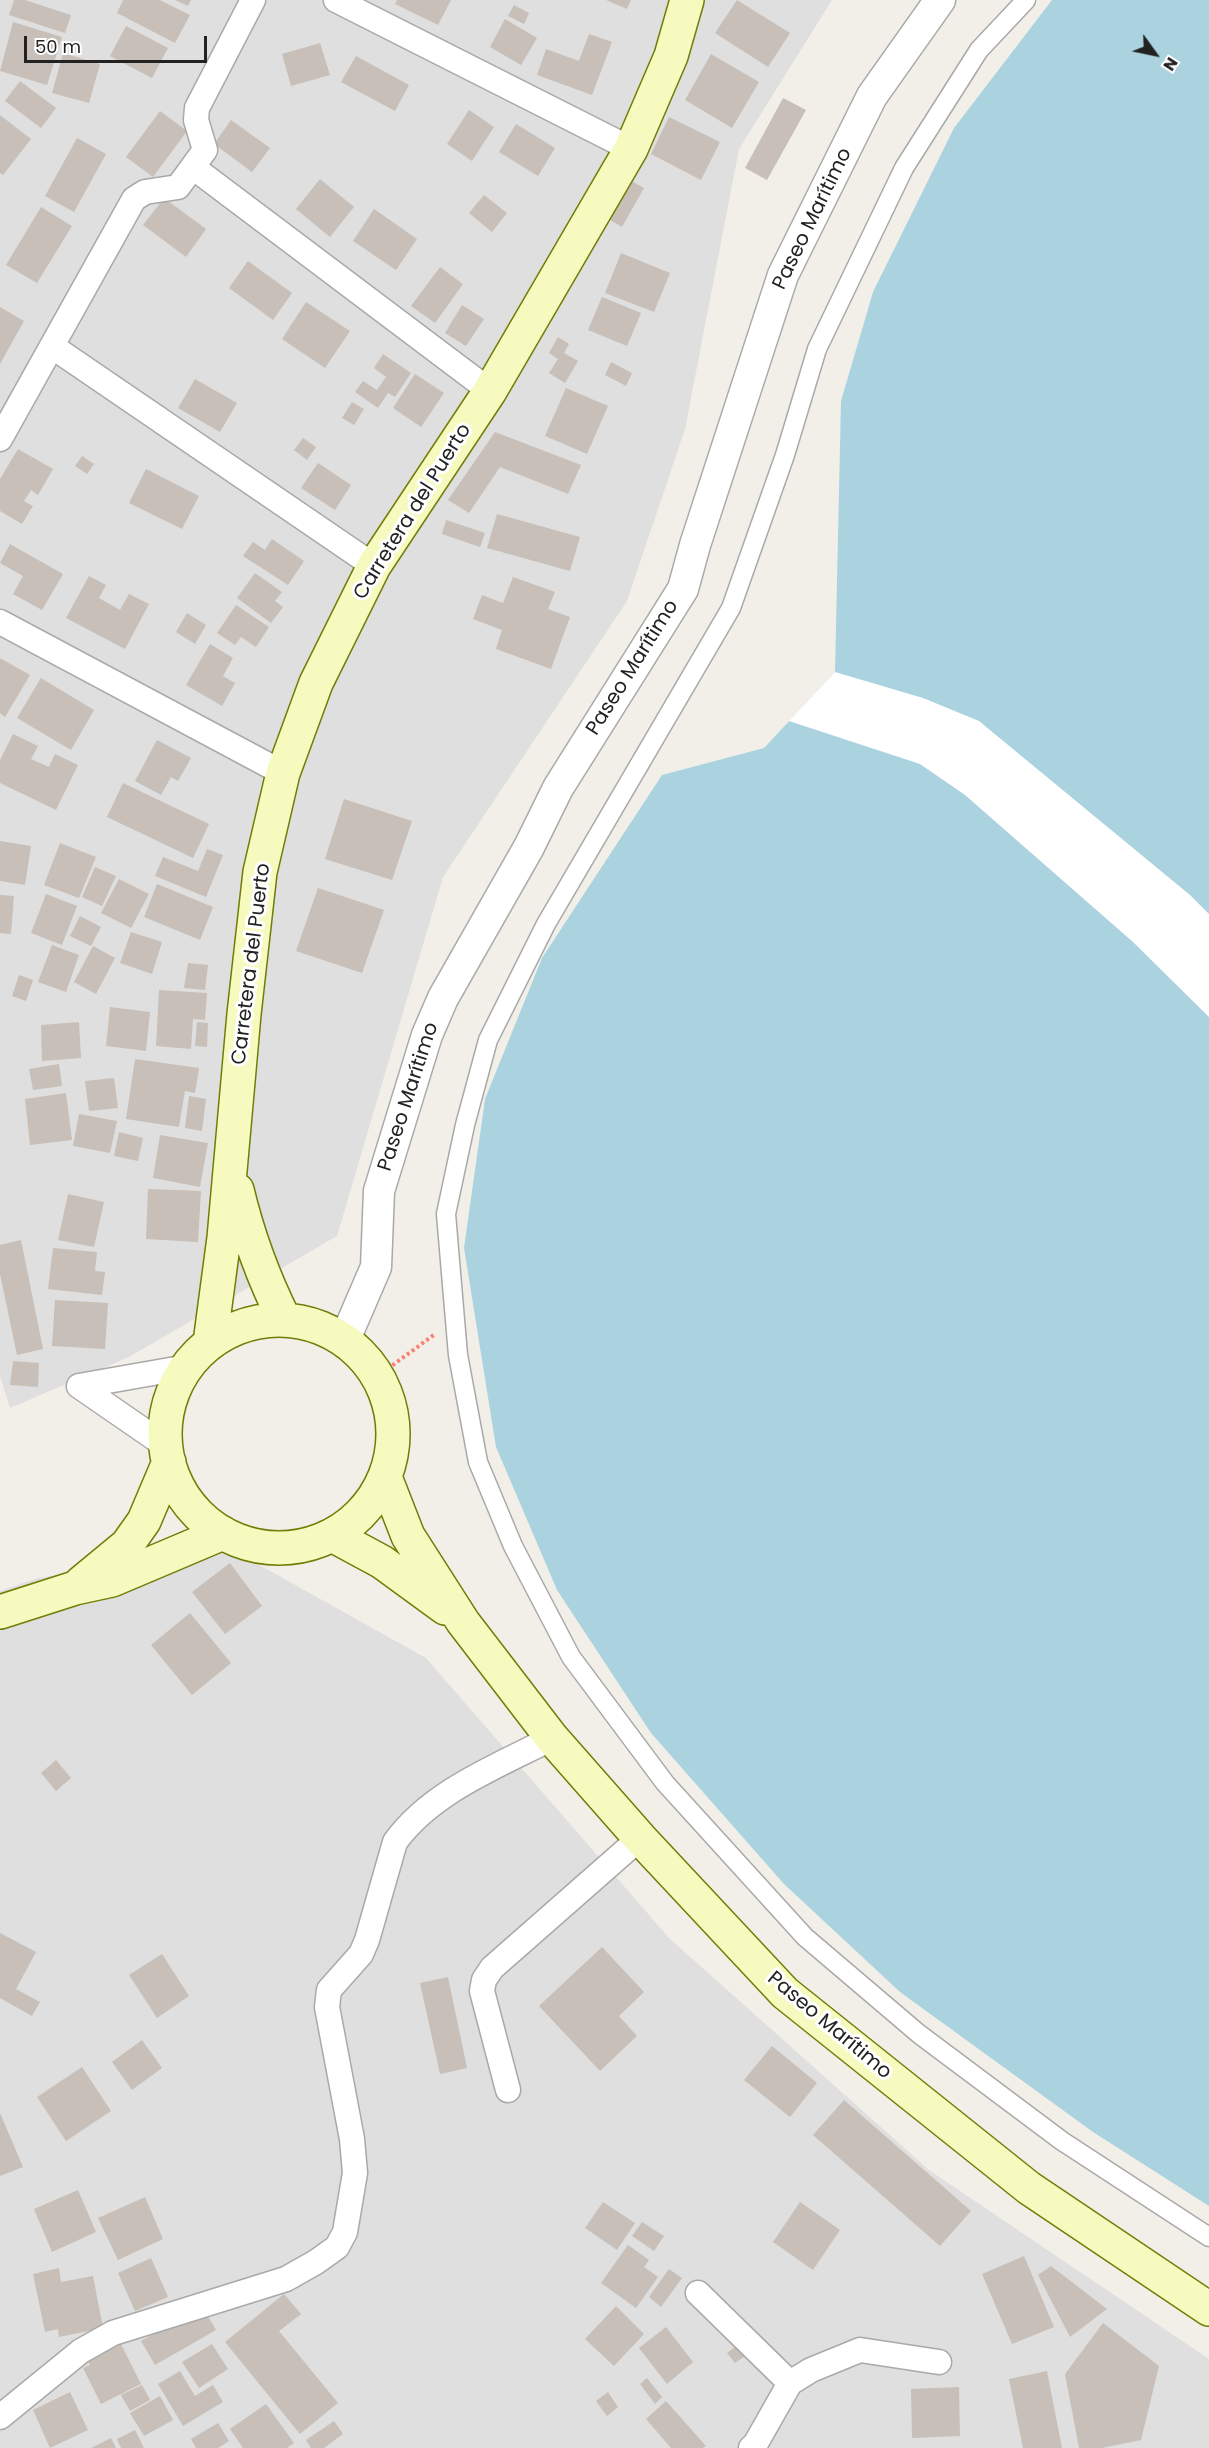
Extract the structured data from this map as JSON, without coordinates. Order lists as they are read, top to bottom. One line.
{"streets":{"main road":["Paseo Marítimo","Carretera del Puerto"]},"scale_bar":"50 m","north":"bottom right"}
